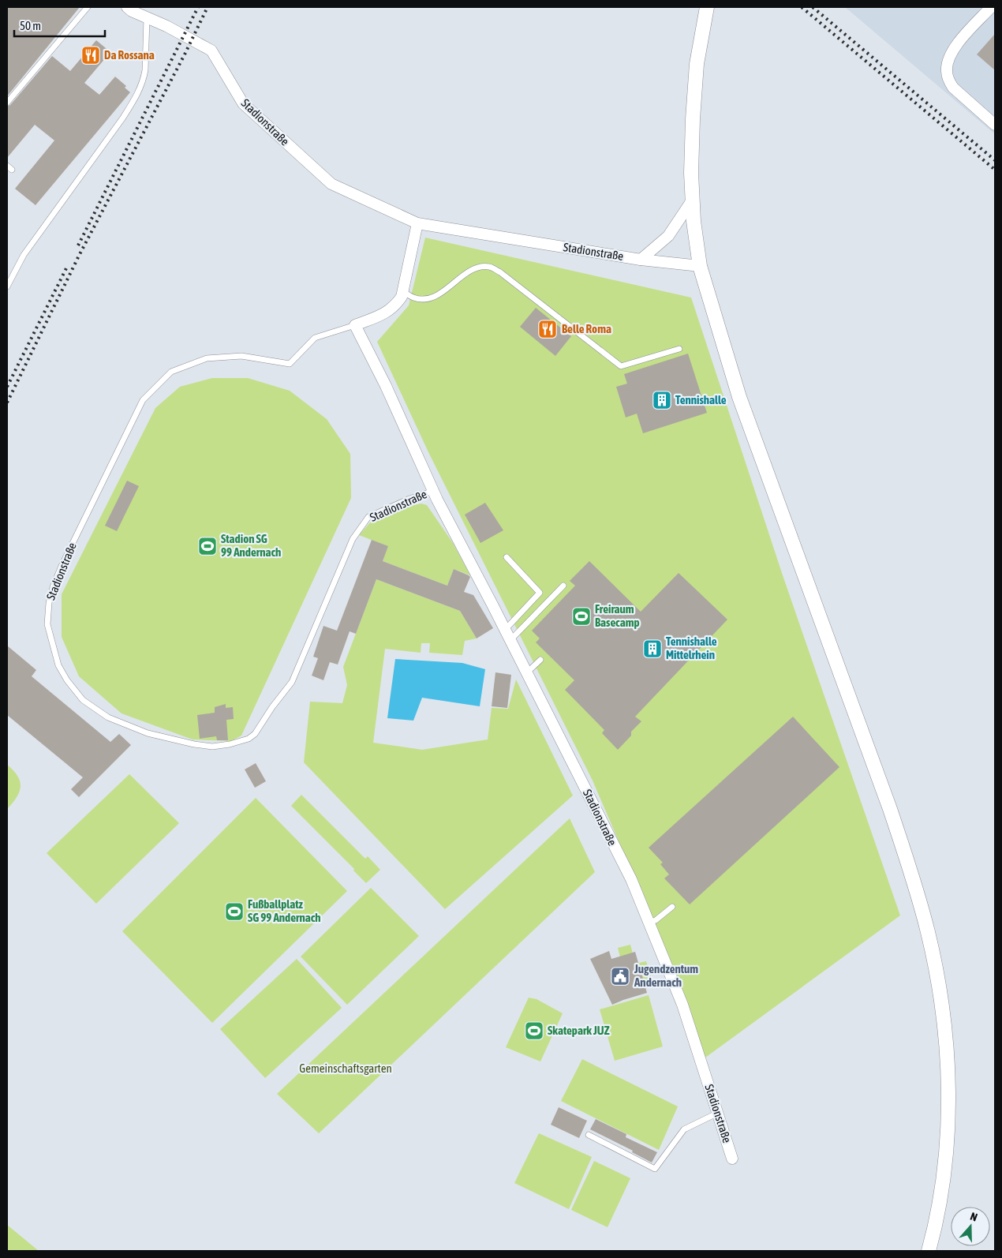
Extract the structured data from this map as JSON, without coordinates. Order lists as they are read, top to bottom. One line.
{"streets":{"street":["Stadionstraße"]},"parks":["Gemeinschaftsgarten"],"places":{"restaurant":["Da Rossana","Belle Roma"],"building":["Tennishalle","Tennishalle Mittelrhein"],"sports":["Stadion SG 99 Andernach","Freiraum Basecamp","Fußballplatz SG 99 Andernach","Skatepark JUZ"],"public building":["Jugendzentum Andernach"]},"scale_bar":"50 m","north":"top"}
